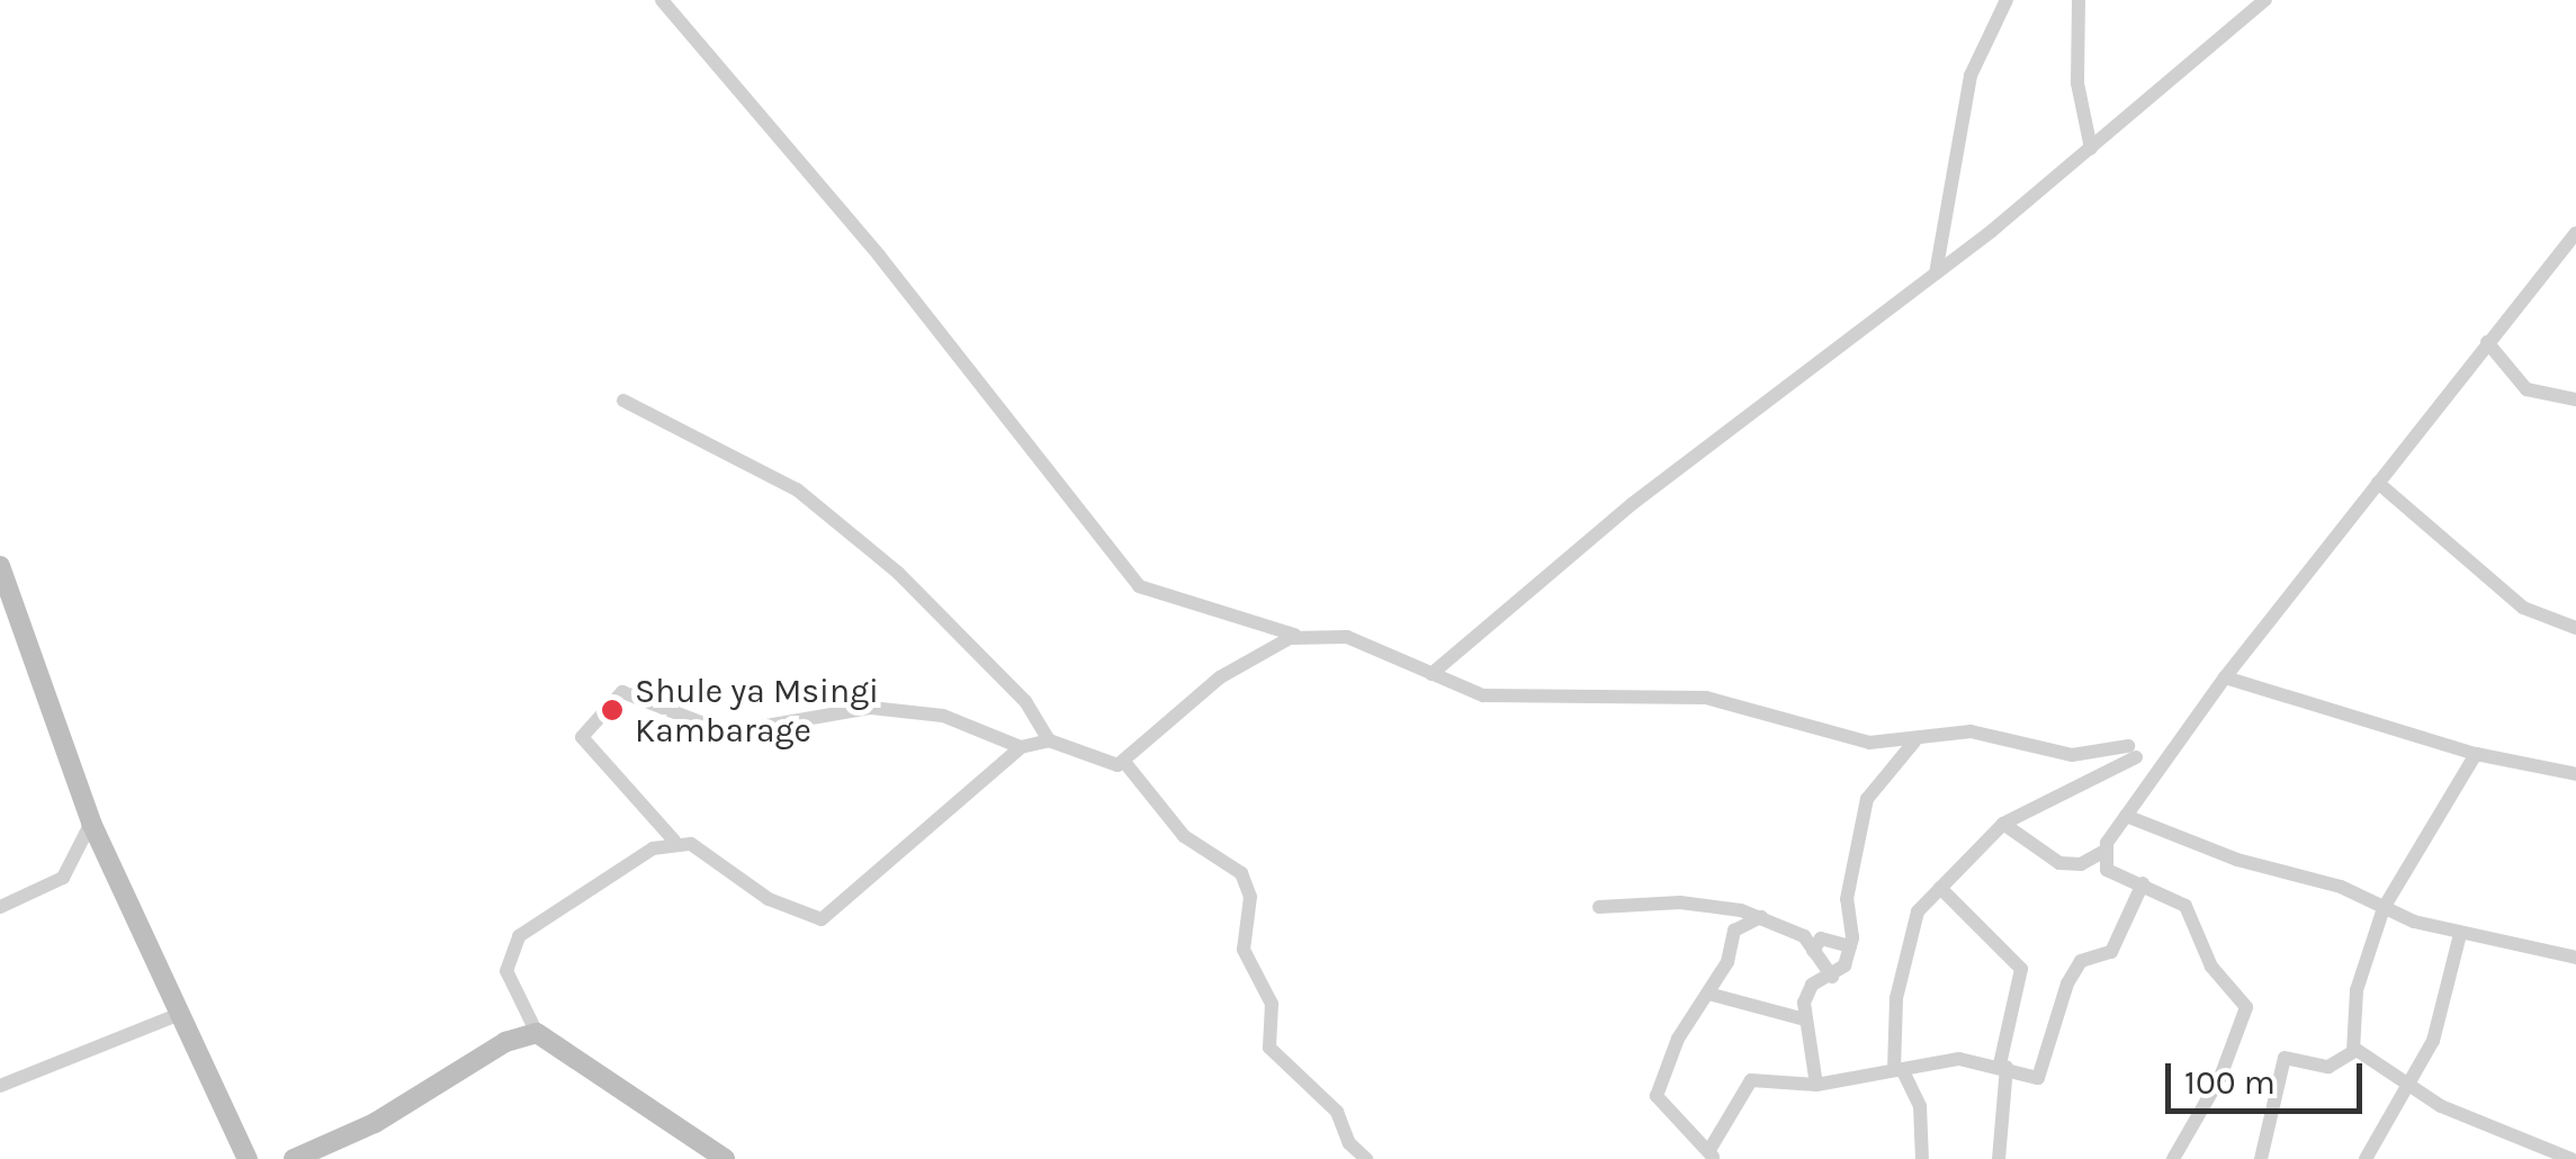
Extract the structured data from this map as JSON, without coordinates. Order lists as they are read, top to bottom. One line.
{"places":["Shule ya Msingi Kambarage"],"scale_bar":"100 m"}
